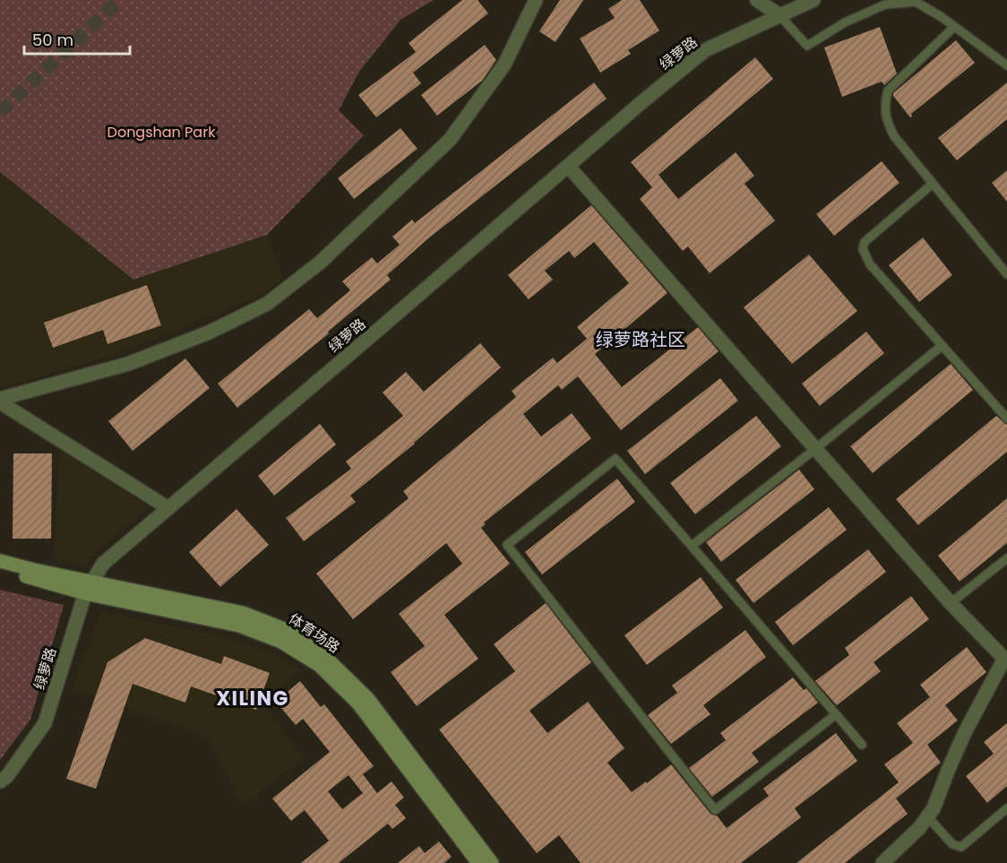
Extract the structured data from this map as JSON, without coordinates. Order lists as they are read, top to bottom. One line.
{"streets":{"main road":["体育场路"],"street":["绿萝路"]},"crossings":[["绿萝路","体育场路"]],"districts":["绿萝路社区","XILING"],"parks":["Dongshan Park"],"scale_bar":"50 m"}
